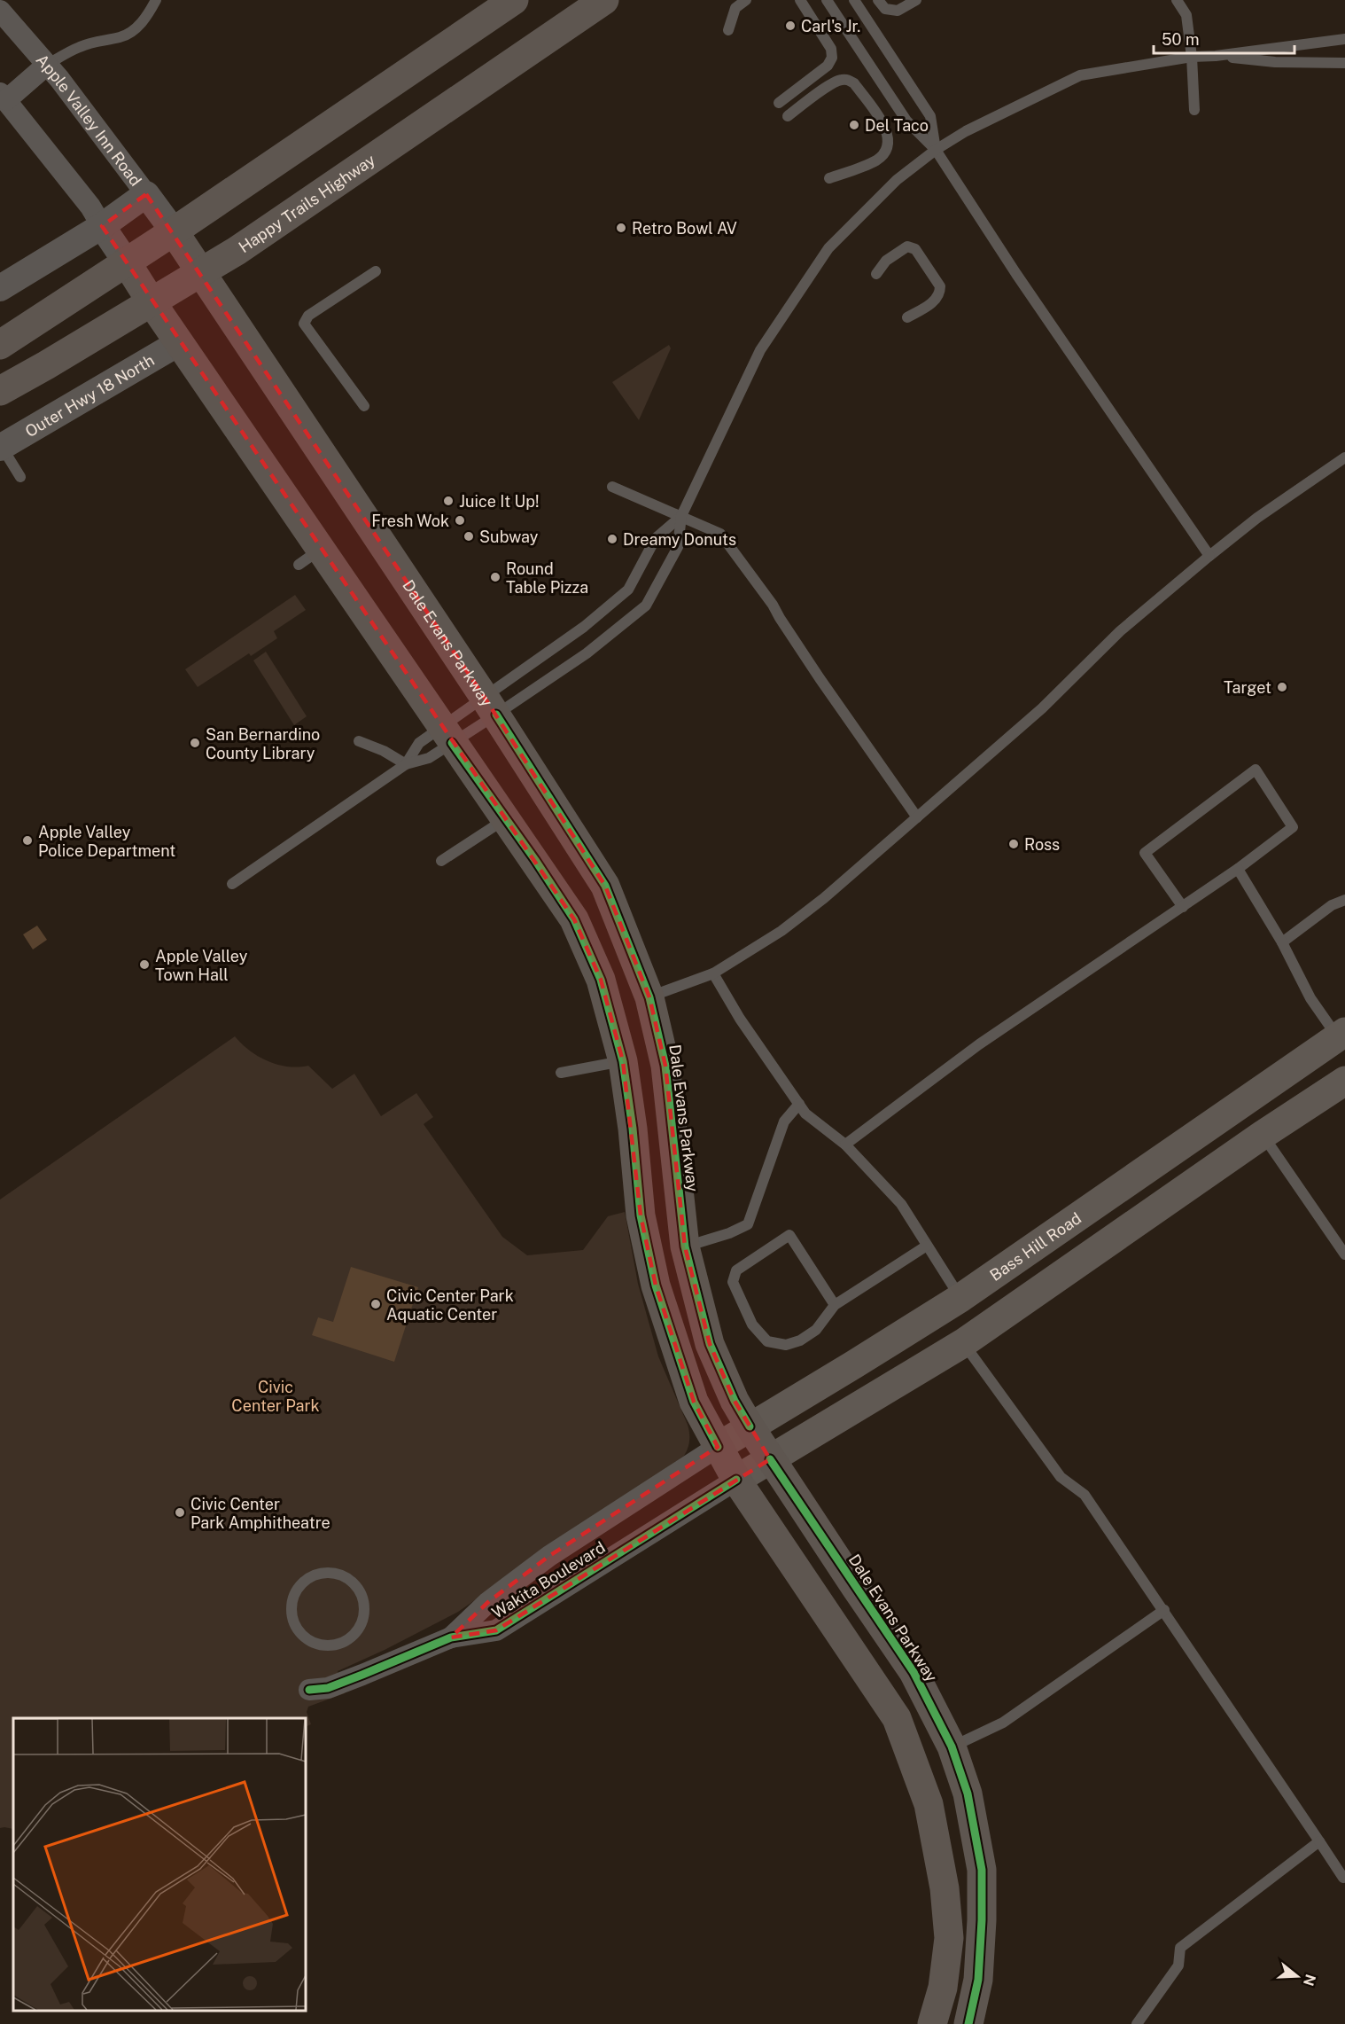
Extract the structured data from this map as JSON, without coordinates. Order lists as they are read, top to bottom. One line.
{"streets":{"main road":["Happy Trails Highway","Dale Evans Parkway","Bass Hill Road"],"street":["Apple Valley Inn Road","Outer Hwy 18 North","Wakita Boulevard"]},"crossings":[["Apple Valley Inn Road","Dale Evans Parkway"],["Happy Trails Highway","Dale Evans Parkway"],["Dale Evans Parkway","Bass Hill Road"],["Bass Hill Road","Wakita Boulevard"]],"parks":["Civic Center Park"],"places":["Carl's Jr.","Del Taco","Retro Bowl AV","Juice It Up!","Fresh Wok","Subway","Dreamy Donuts","Round Table Pizza","Target","San Bernardino County Library","Apple Valley Police Department","Ross","Apple Valley Town Hall","Civic Center Park Aquatic Center","Civic Center Park Amphitheatre"],"scale_bar":"50 m","north":"right"}
